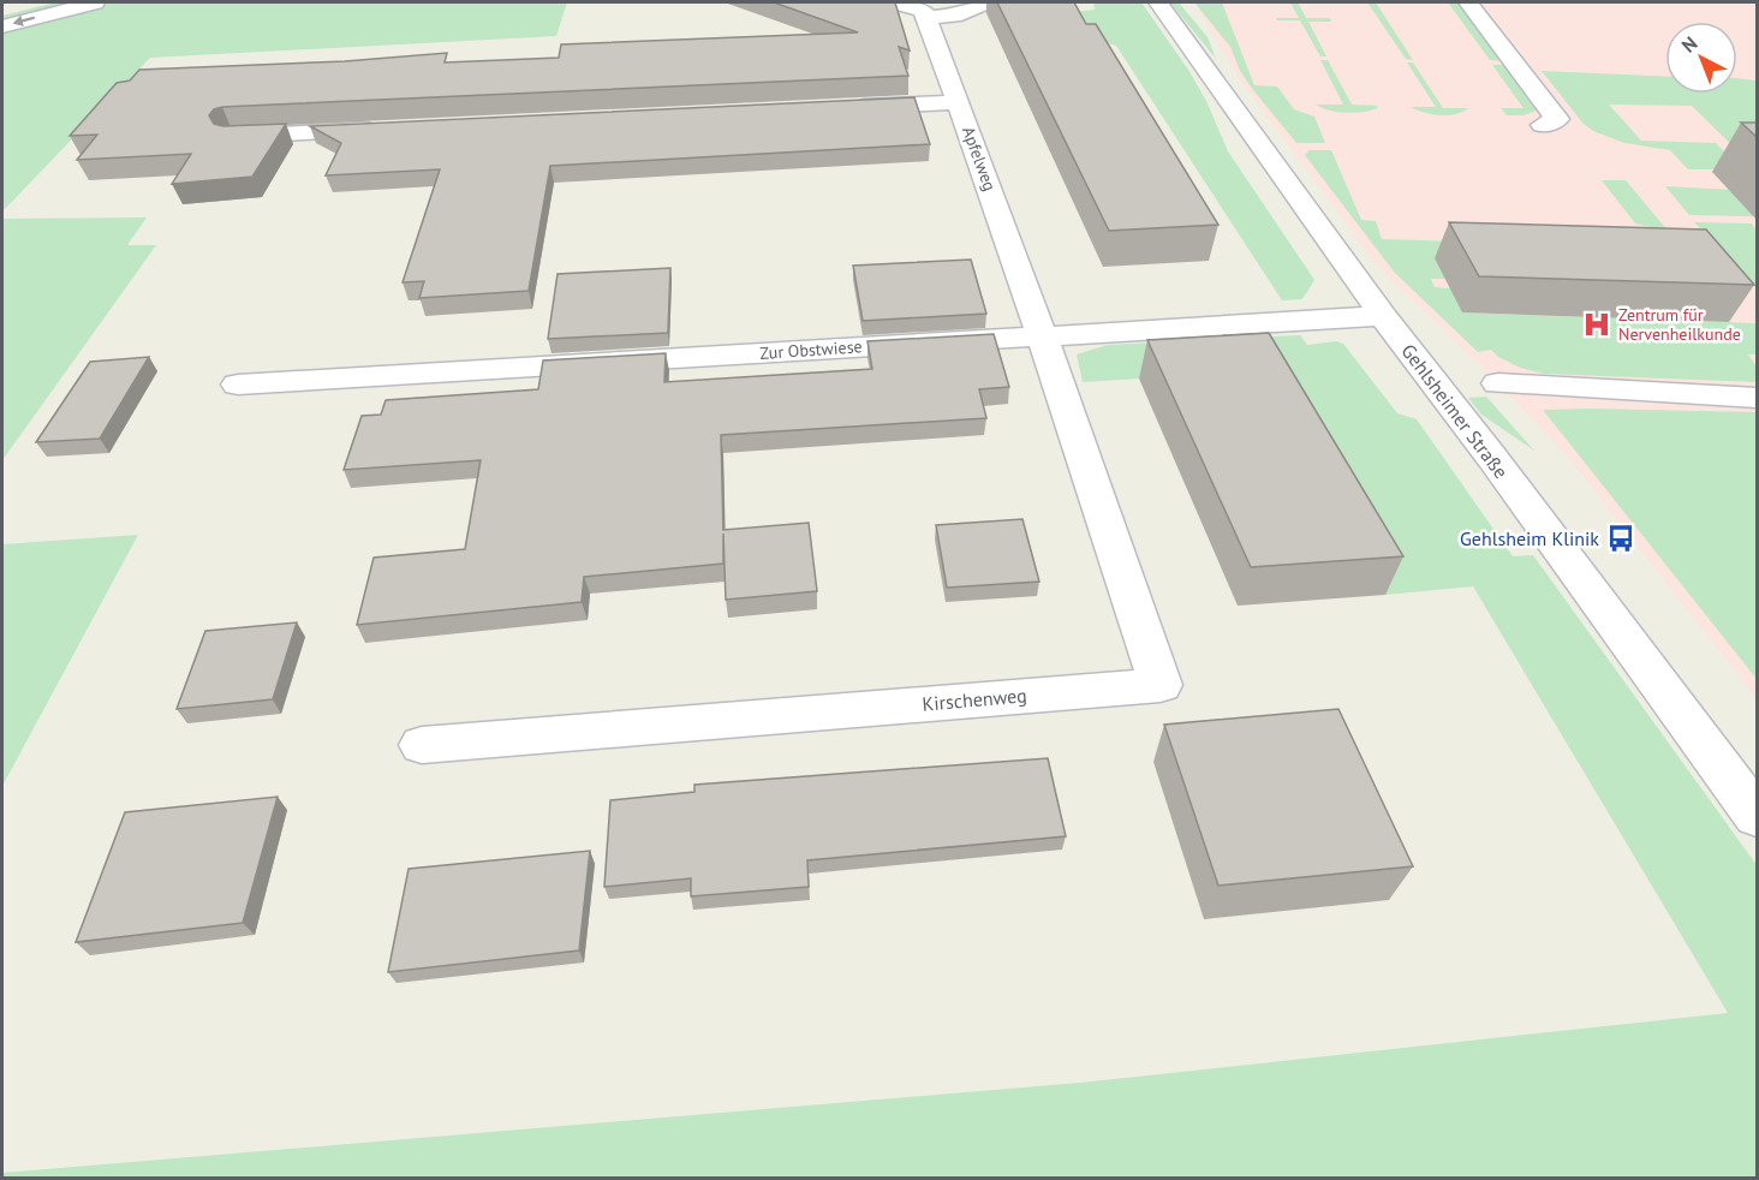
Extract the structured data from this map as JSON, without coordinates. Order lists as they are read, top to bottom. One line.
{"streets":{"street":["Apfelweg","Zur Obstwiese","Gehlsheimer Straße","Kirschenweg"]},"crossings":[["Apfelweg","Zur Obstwiese"],["Apfelweg","Kirschenweg"],["Zur Obstwiese","Gehlsheimer Straße"],["Zur Obstwiese","Kirschenweg"]],"places":{"hospital":["Zentrum für Nervenheilkunde"],"bus stop":["Gehlsheim Klinik"]},"north":"top left"}
